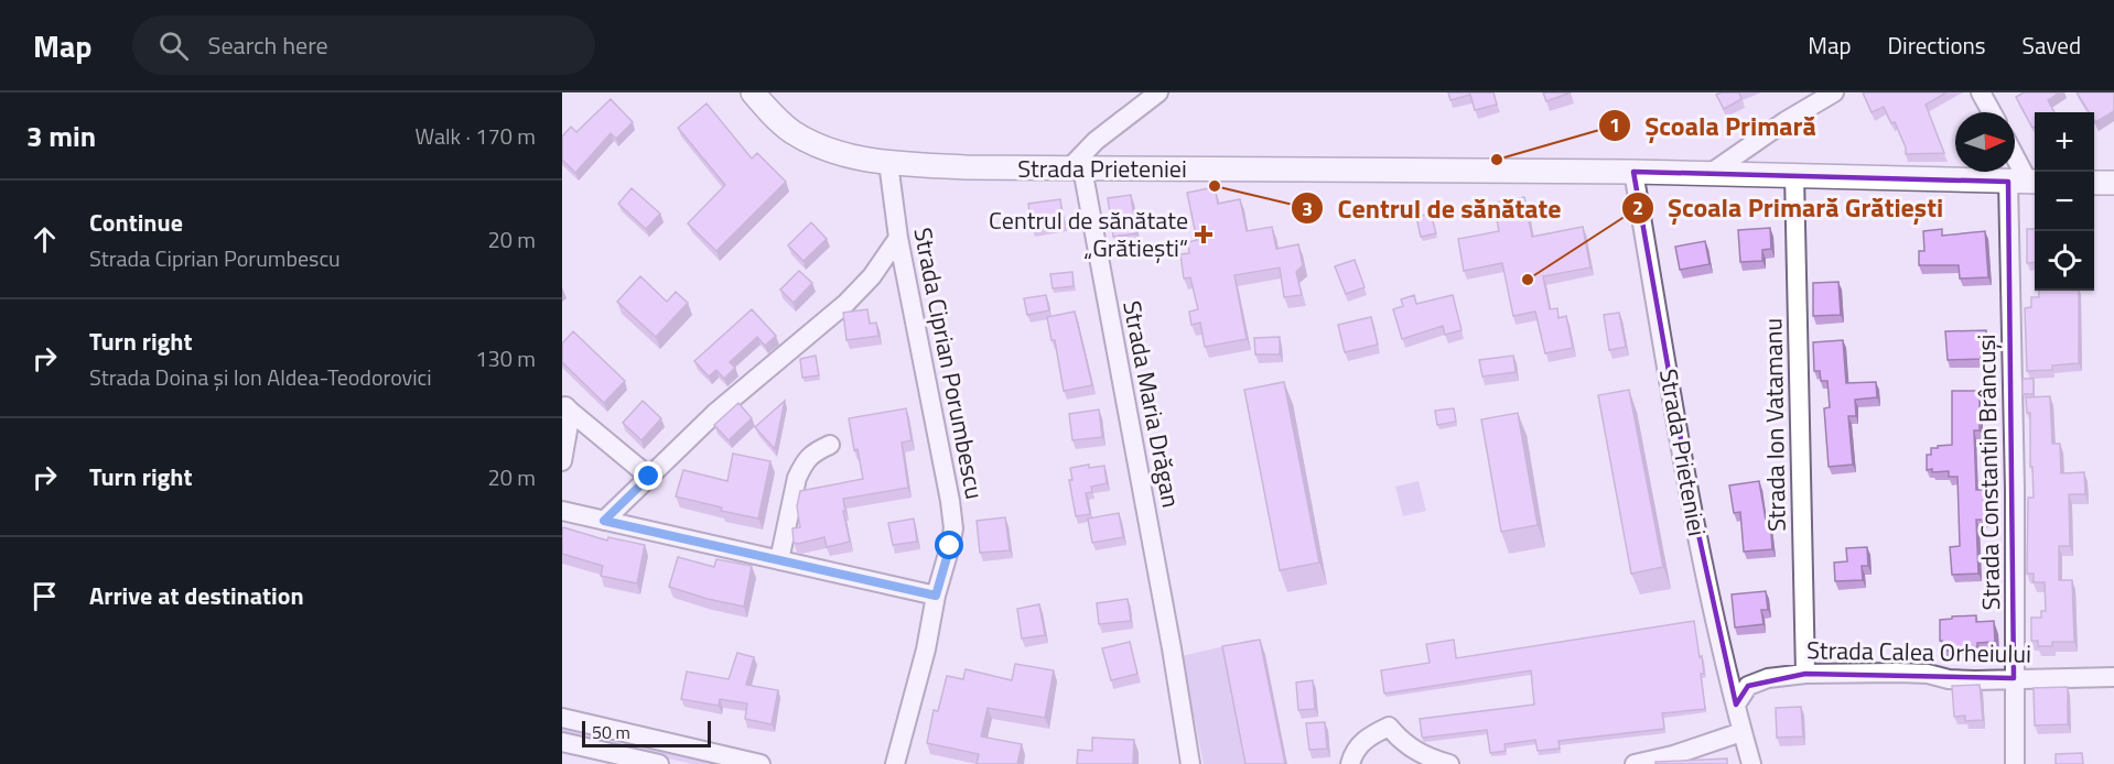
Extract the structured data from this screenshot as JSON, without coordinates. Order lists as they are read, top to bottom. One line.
{"streets":{"street":["Strada Prieteniei","Strada Ciprian Porumbescu","Strada Maria Drăgan","Strada Ion Vatamanu","Strada Constantin Brâncuși","Strada Calea Orheiului"]},"crossings":[["Strada Prieteniei","Strada Ciprian Porumbescu"],["Strada Prieteniei","Strada Maria Drăgan"],["Strada Prieteniei","Strada Ion Vatamanu"],["Strada Prieteniei","Strada Constantin Brâncuși"],["Strada Prieteniei","Strada Calea Orheiului"],["Strada Ion Vatamanu","Strada Calea Orheiului"],["Strada Constantin Brâncuși","Strada Calea Orheiului"]],"places":{"other":["Școala Primară","Centrul de sănătate","Școala Primară Grătiești"],"health":["Centrul de sănătate „Grătiești“"]},"scale_bar":"50 m","north":"right","page":{"header":"Map","search":"Search here","nav":["Map","Directions","Saved"],"heading":["3 min","Walk · 170 m"],"map_buttons":["+","−"],"list":[["Continue","Strada Ciprian Porumbescu","20 m"],["Turn right","Strada Doina și Ion Aldea-Teodorovici","130 m"],["Turn right","20 m"],"Arrive at destination"],"scale":"50 m"}}
